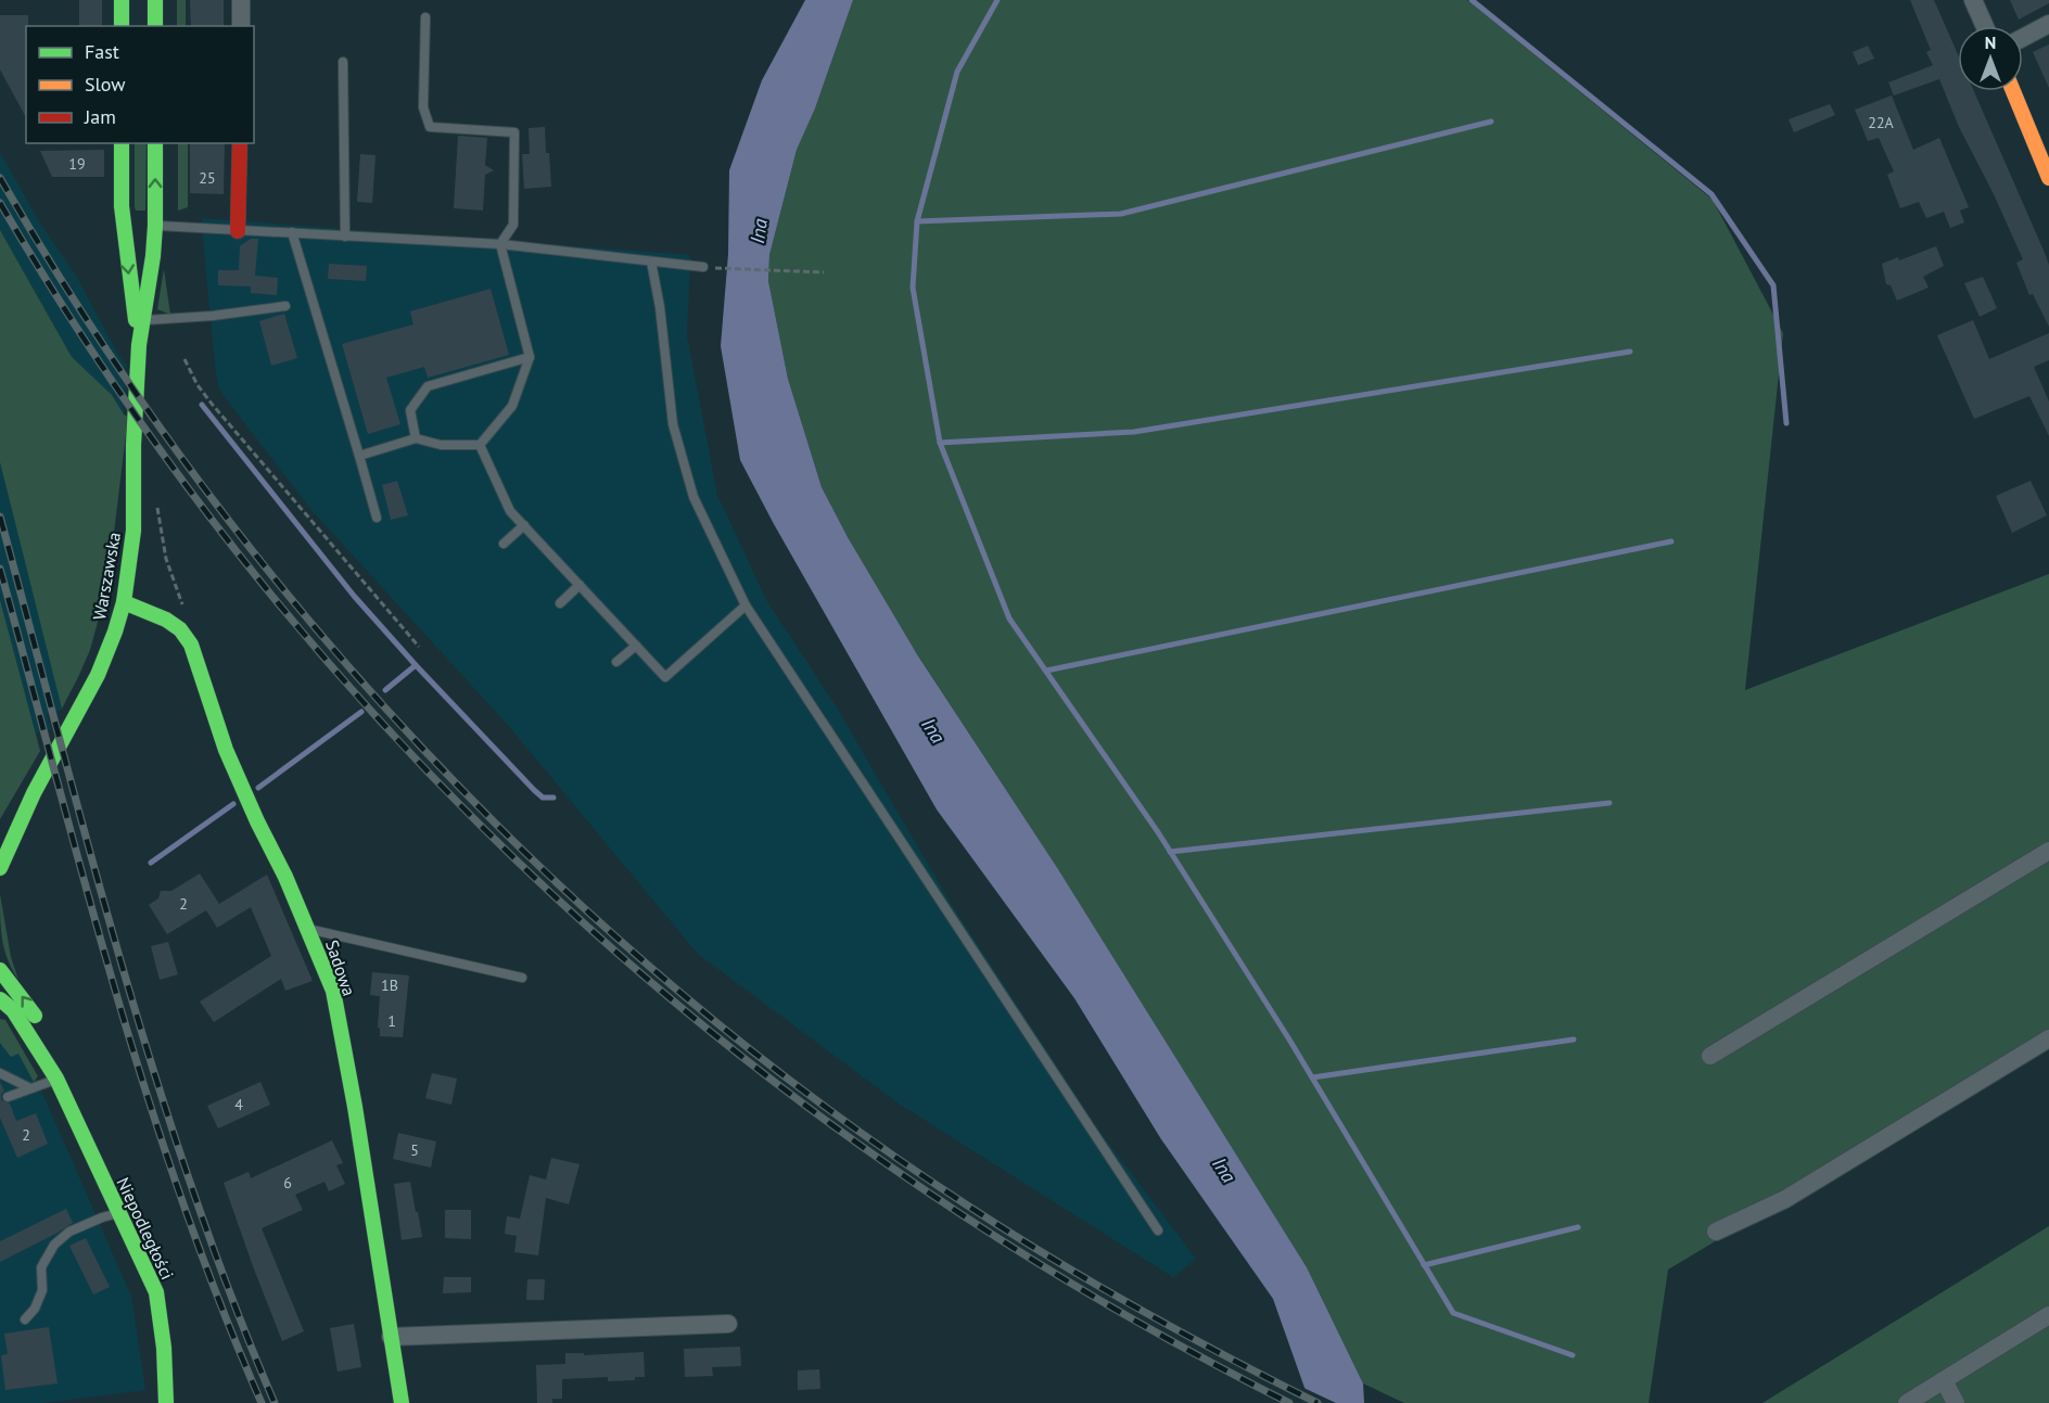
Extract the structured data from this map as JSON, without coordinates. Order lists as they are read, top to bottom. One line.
{"streets":{"street":["Warszawska","Sadowa","Niepodległości"]},"crossings":[["Warszawska","Sadowa"]],"water":["Ina"],"house_numbers":["22A","19","25","2","1B","1","4","2","5","6"],"legend":["Fast","Slow","Jam"],"north":"top"}
